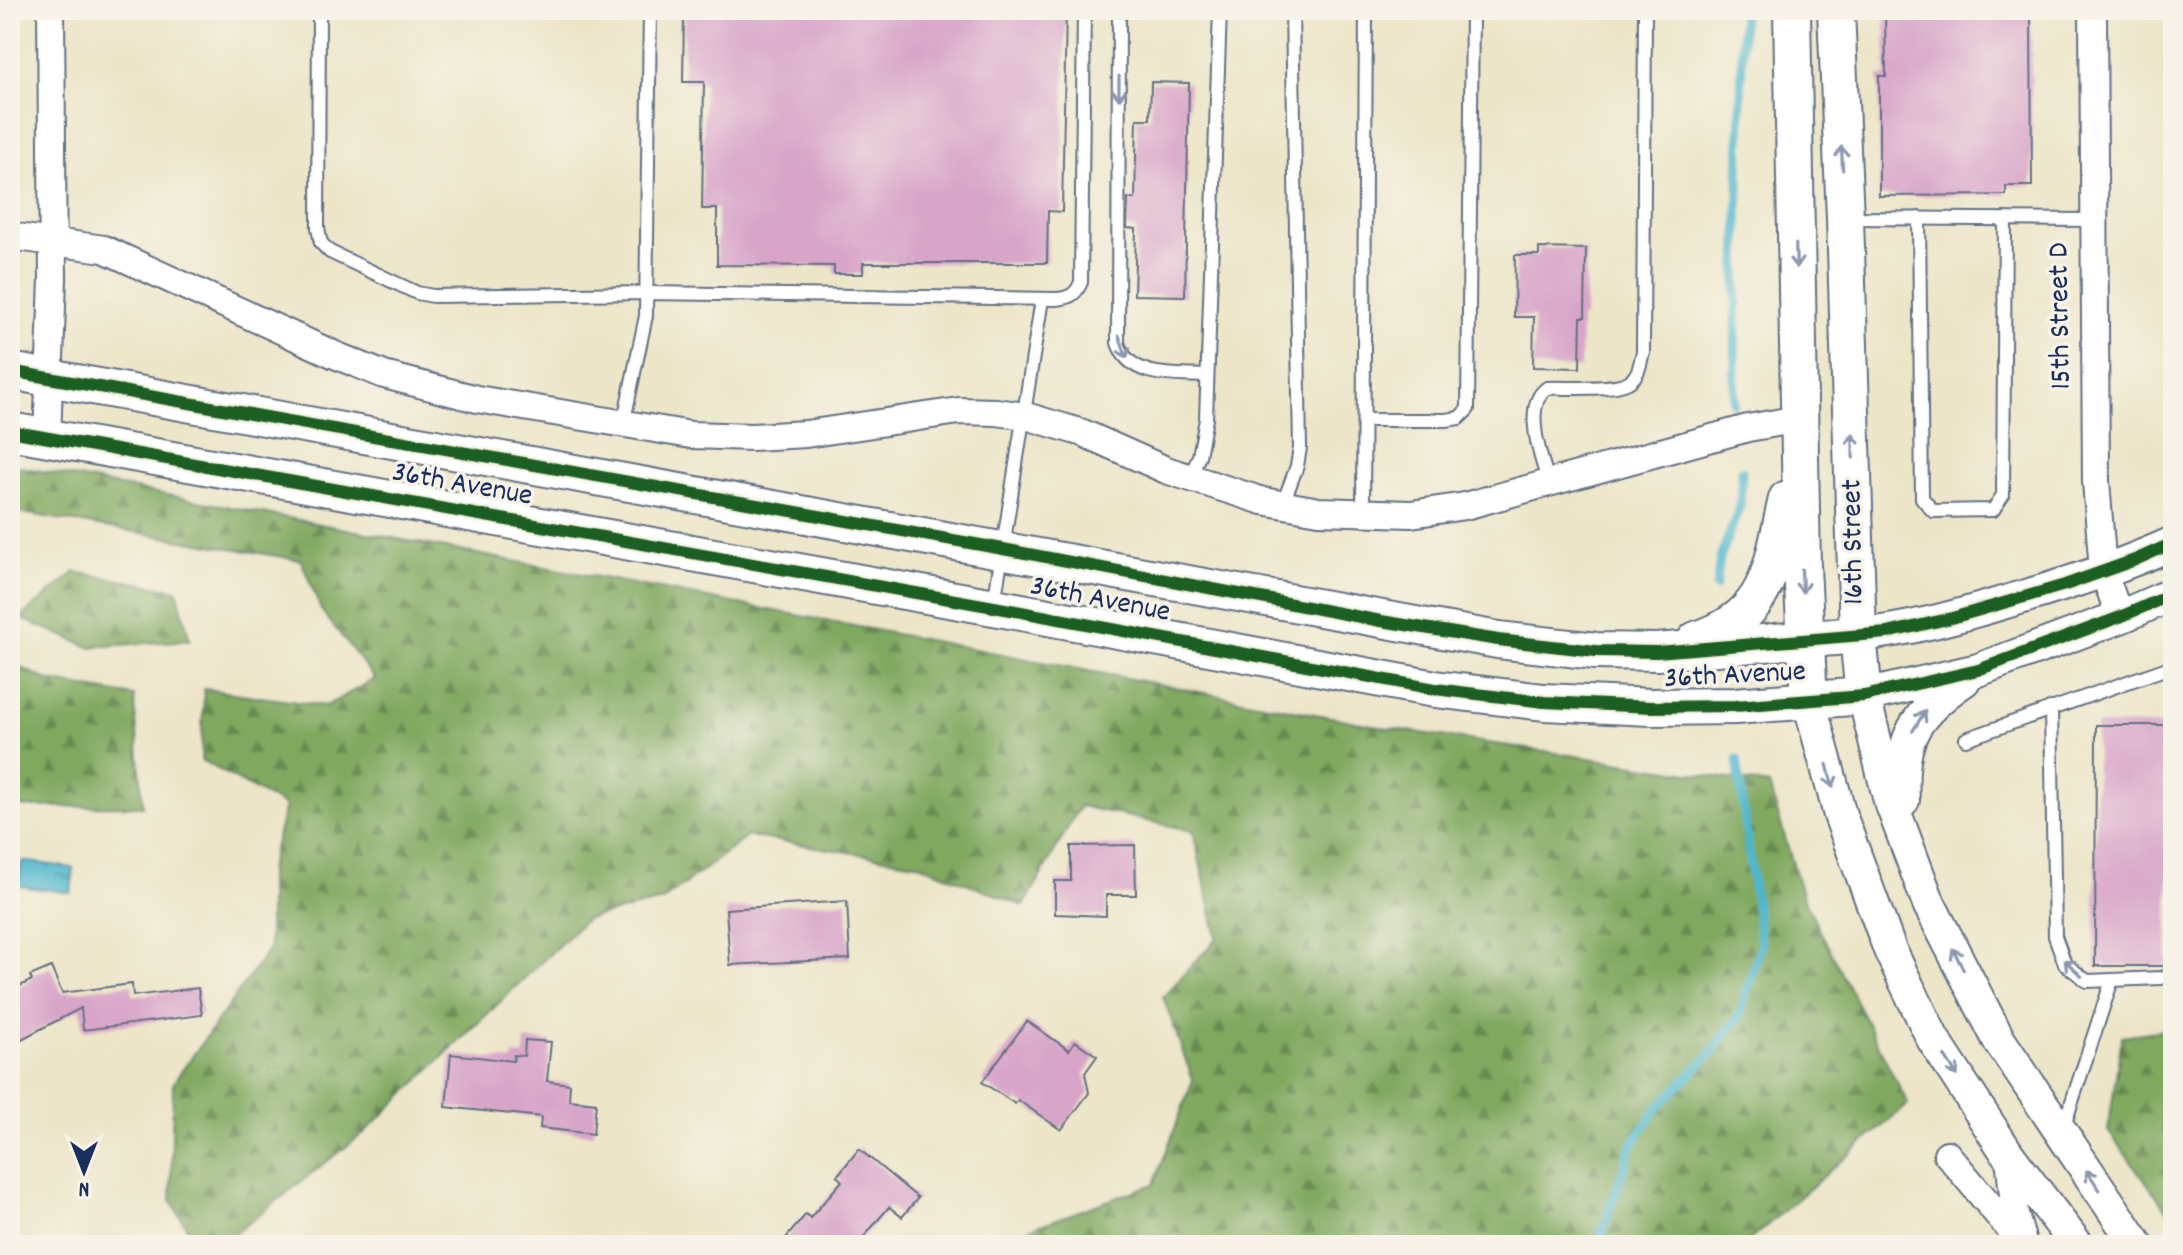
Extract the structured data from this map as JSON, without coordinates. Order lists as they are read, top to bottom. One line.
{"streets":{"main road":["36th Avenue","16th Street"],"street":["15th Street D"]},"crossings":[["15th Street D","36th Avenue"],["36th Avenue","16th Street"]],"north":"bottom"}
